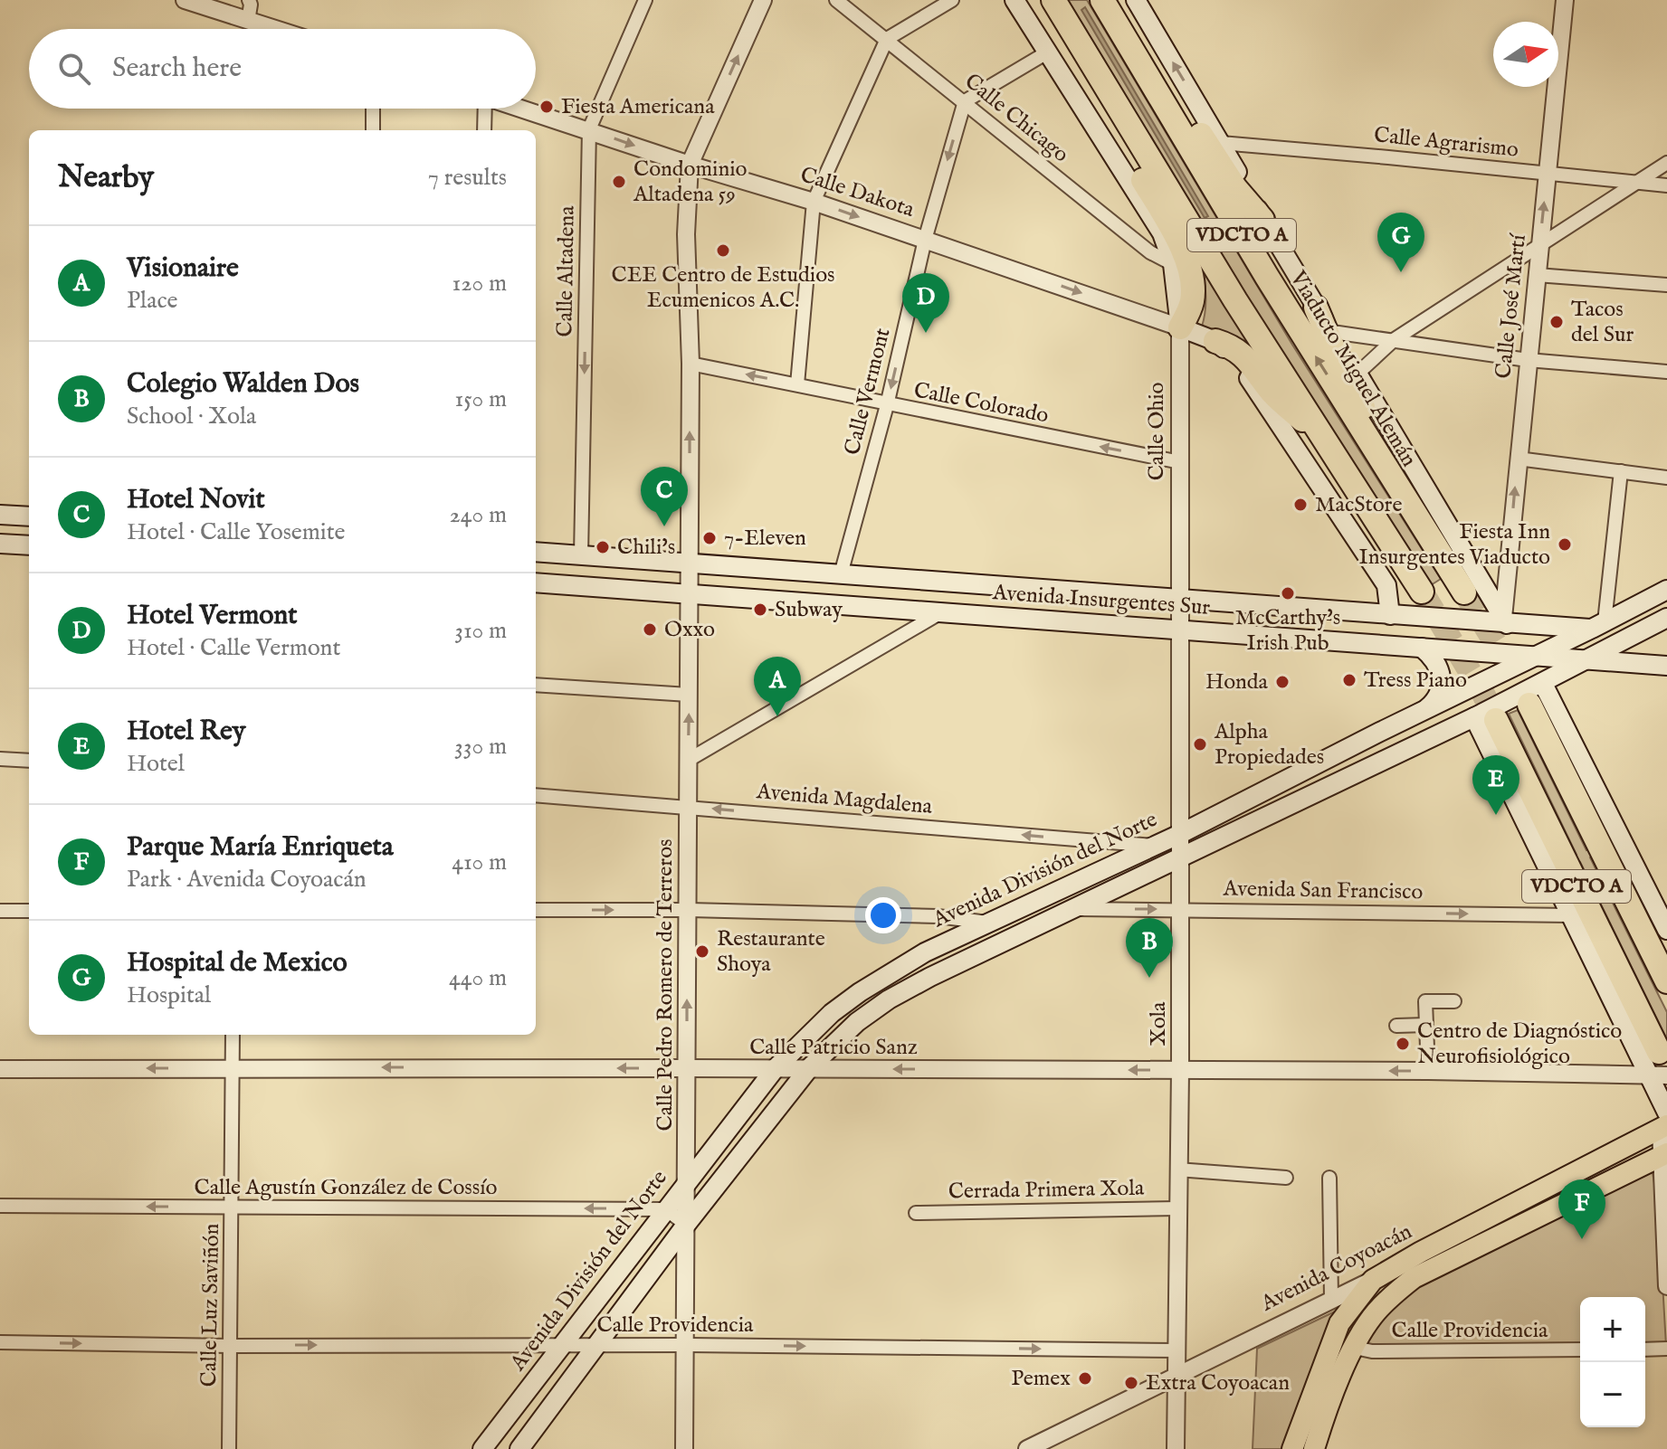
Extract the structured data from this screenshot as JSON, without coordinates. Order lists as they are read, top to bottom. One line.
{"streets":{"highway":["VDCTO A","Viaducto Miguel Alemán"],"main road":["Calle Dakota","Calle Ohio","Avenida Insurgentes Sur","Avenida División del Norte","Avenida Coyoacán"],"street":["Calle Chicago","Calle Agrarismo","Calle Altadena","Calle José Martí","Calle Vermont","Calle Colorado","Avenida Magdalena","Avenida San Francisco","Calle Pedro Romero de Terreros","Xola","Calle Patricio Sanz","Calle Agustín González de Cossío","Cerrada Primera Xola","Calle Luz Saviñón","Calle Providencia"]},"crossings":[["Calle Chicago","Calle Vermont"],["Calle Chicago","Calle Ohio"],["Calle Agrarismo","Calle José Martí"],["Calle Agrarismo","Viaducto Miguel Alemán"],["Calle Dakota","Calle Altadena"],["Calle Dakota","Calle Vermont"],["Calle Dakota","Calle Ohio"],["Calle Dakota","Calle Pedro Romero de Terreros"],["VDCTO A","Avenida División del Norte"],["VDCTO A","Calle Patricio Sanz"],["Calle Altadena","Avenida Insurgentes Sur"],["Calle José Martí","Viaducto Miguel Alemán"],["Calle José Martí","Avenida Insurgentes Sur"],["Viaducto Miguel Alemán","Avenida Insurgentes Sur"],["Calle Vermont","Calle Colorado"],["Calle Vermont","Avenida Insurgentes Sur"],["Calle Colorado","Calle Ohio"],["Calle Colorado","Calle Pedro Romero de Terreros"],["Calle Ohio","Avenida Insurgentes Sur"],["Calle Ohio","Xola"],["Avenida Insurgentes Sur","Avenida División del Norte"],["Avenida Insurgentes Sur","Calle Pedro Romero de Terreros"],["Avenida Insurgentes Sur","Xola"],["Avenida Magdalena","Avenida División del Norte"],["Avenida Magdalena","Calle Pedro Romero de Terreros"],["Avenida División del Norte","Avenida San Francisco"],["Avenida División del Norte","Calle Pedro Romero de Terreros"],["Avenida División del Norte","Xola"],["Avenida División del Norte","Calle Patricio Sanz"],["Avenida División del Norte","Calle Agustín González de Cossío"],["Avenida División del Norte","Calle Providencia"],["Avenida San Francisco","Xola"],["Calle Pedro Romero de Terreros","Calle Patricio Sanz"],["Calle Pedro Romero de Terreros","Calle Providencia"],["Xola","Calle Patricio Sanz"],["Xola","Cerrada Primera Xola"],["Xola","Avenida Coyoacán"],["Xola","Calle Providencia"],["Calle Patricio Sanz","Calle Luz Saviñón"],["Calle Agustín González de Cossío","Calle Luz Saviñón"],["Avenida Coyoacán","Calle Providencia"],["Calle Luz Saviñón","Calle Providencia"]],"one_way":["Calle Dakota","Calle Altadena","Calle Colorado","Avenida San Francisco","Calle Patricio Sanz","Calle Agustín González de Cossío","Calle Providencia"],"places":["Fiesta Americana","Condominio Altadena 59","CEE Centro de Estudios Ecumenicos A.C.","Tacos del Sur","MacStore","7-Eleven","Fiesta Inn Insurgentes Viaducto","Chili's","McCarthy's Irish Pub","Subway","Oxxo","Tress Piano","Honda","Alpha Propiedades","Restaurante Shoya","Centro de Diagnóstico Neurofisiológico","Pemex","Extra Coyoacan"],"north":"right","page":{"search":"Search here","heading":["Nearby","7 results"],"pins":["G","D","C","A","E","B","F"],"list":[{"mark":"A","name":"Visionaire","note":"Place","value":"120 m"},{"mark":"B","name":"Colegio Walden Dos","note":"School · Xola","value":"150 m"},{"mark":"C","name":"Hotel Novit","note":"Hotel · Calle Yosemite","value":"240 m"},{"mark":"D","name":"Hotel Vermont","note":"Hotel · Calle Vermont","value":"310 m"},{"mark":"E","name":"Hotel Rey","note":"Hotel","value":"330 m"},{"mark":"F","name":"Parque María Enriqueta","note":"Park · Avenida Coyoacán","value":"410 m"},{"mark":"G","name":"Hospital de Mexico","note":"Hospital","value":"440 m"}],"map_buttons":["+","−"]}}
